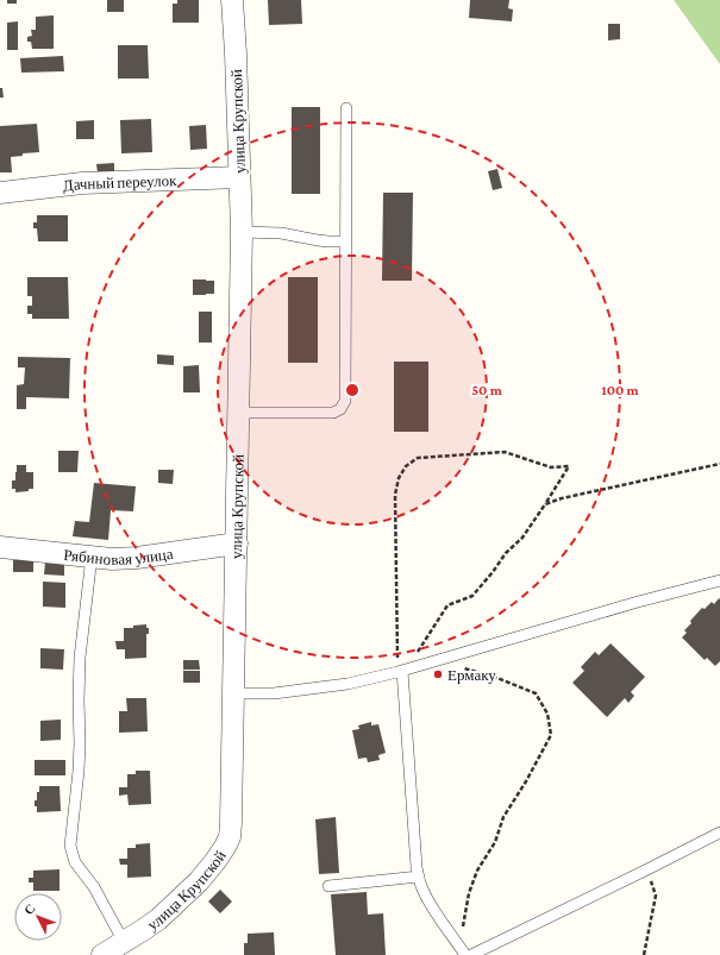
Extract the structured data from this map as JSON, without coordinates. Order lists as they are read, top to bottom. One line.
{"streets":{"street":["улица Крупской","Дачный переулок","Рябиновая улица"]},"crossings":[["улица Крупской","Дачный переулок"],["улица Крупской","Рябиновая улица"]],"places":["Ермаку"],"north":"top left","rings":["50 m","100 m"]}
